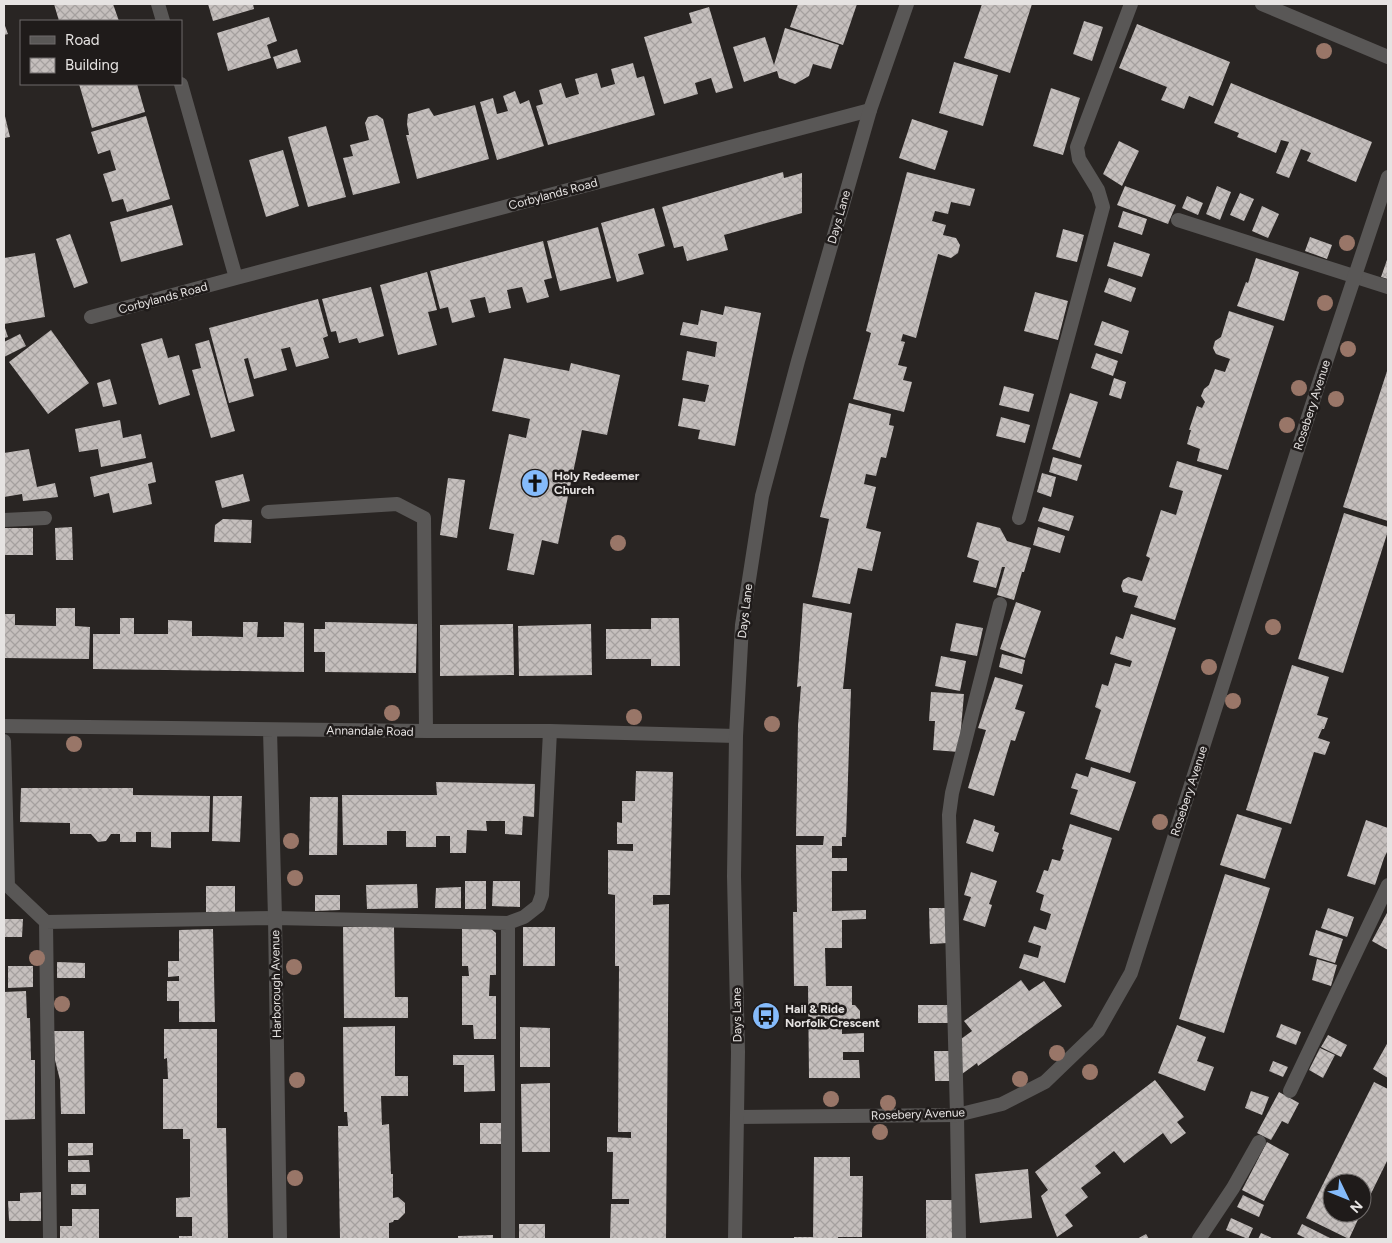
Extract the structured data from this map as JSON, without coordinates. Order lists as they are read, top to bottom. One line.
{"streets":{"street":["Corbylands Road","Days Lane","Rosebery Avenue","Annandale Road","Harborough Avenue"]},"crossings":[["Corbylands Road","Days Lane"],["Days Lane","Rosebery Avenue"],["Days Lane","Annandale Road"],["Annandale Road","Harborough Avenue"]],"places":{"church":["Holy Redeemer Church"],"bus stop":["Hail & Ride Norfolk Crescent"]},"legend":["Road","Building"],"north":"bottom right"}
